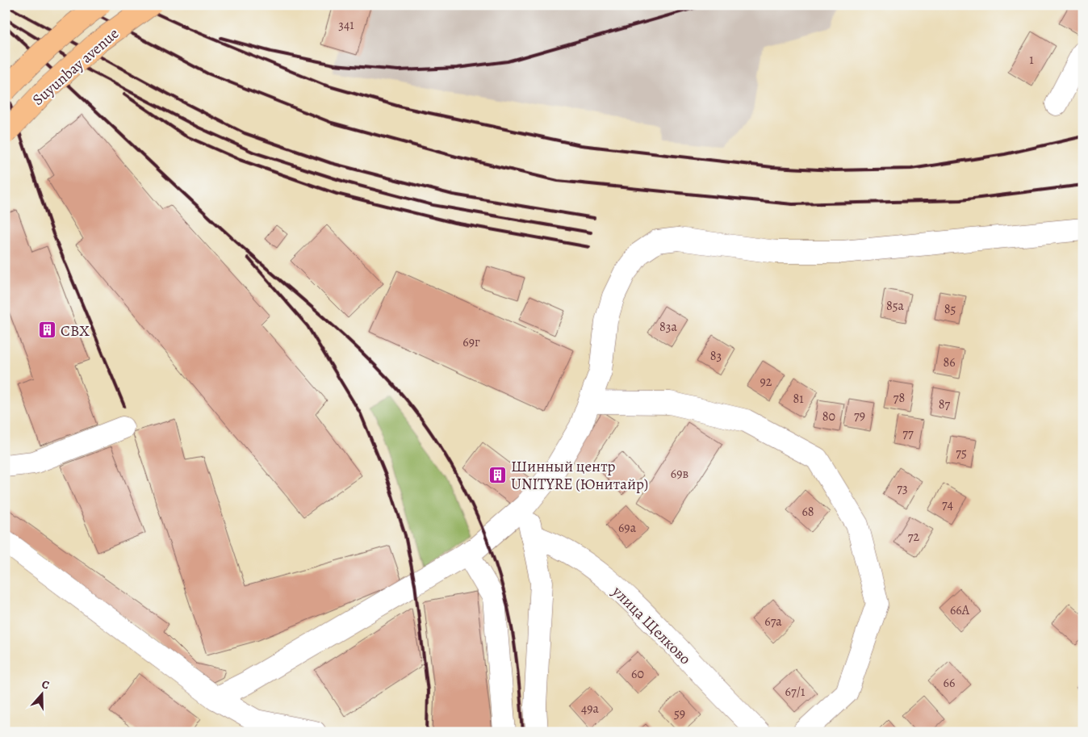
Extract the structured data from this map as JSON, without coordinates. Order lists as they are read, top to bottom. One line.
{"streets":{"main road":["Suyunbay avenue"],"street":["улица Щелково"]},"places":{"building":["СВХ","Шинный центр UNITYRE (Юнитайр)"]},"house_numbers":["341","1","85а","85","83а","69г","83","86","92","78","81","87","79","80","77","75","69в","73","74","68","69а","72","66А","67а","60","66","67/1","49а","59"],"north":"top"}
